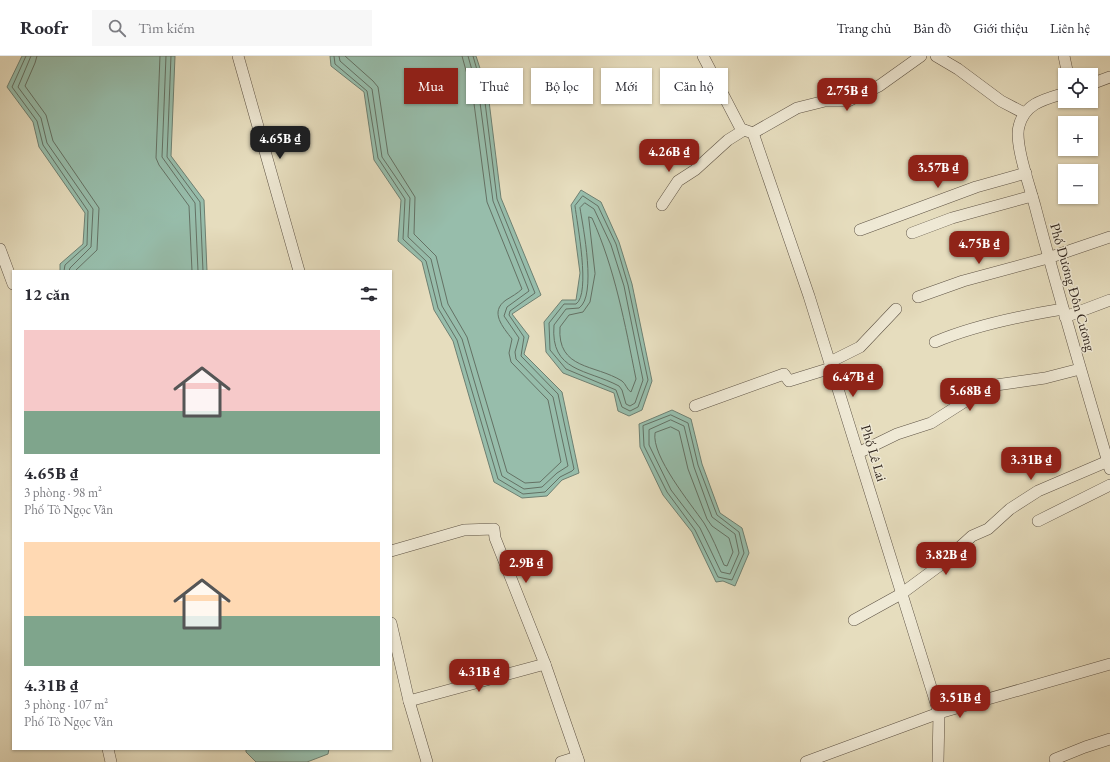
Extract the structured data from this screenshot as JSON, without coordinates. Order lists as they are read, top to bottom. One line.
{"streets":{"street":["Phố Dương Đôn Cương","Phố Lê Lai"]},"page":{"header":"Roofr","search":"Tìm kiếm","nav":["Trang chủ","Bản đồ","Giới thiệu","Liên hệ"],"map_buttons":["+","−"],"chip":["Mua","Thuê","Bộ lọc","Mới","Căn hộ"],"price":["2.75B ₫","4.65B ₫","4.26B ₫","3.57B ₫","4.75B ₫","6.47B ₫","5.68B ₫","3.31B ₫","3.82B ₫","2.9B ₫","4.31B ₫","3.51B ₫"],"heading":"12 căn","list":[{"name":"4.65B ₫","note":"3 phòng · 98 m² · Phố Tô Ngọc Vân"},{"name":"4.31B ₫","note":"3 phòng · 107 m² · Phố Tô Ngọc Vân"}]}}
